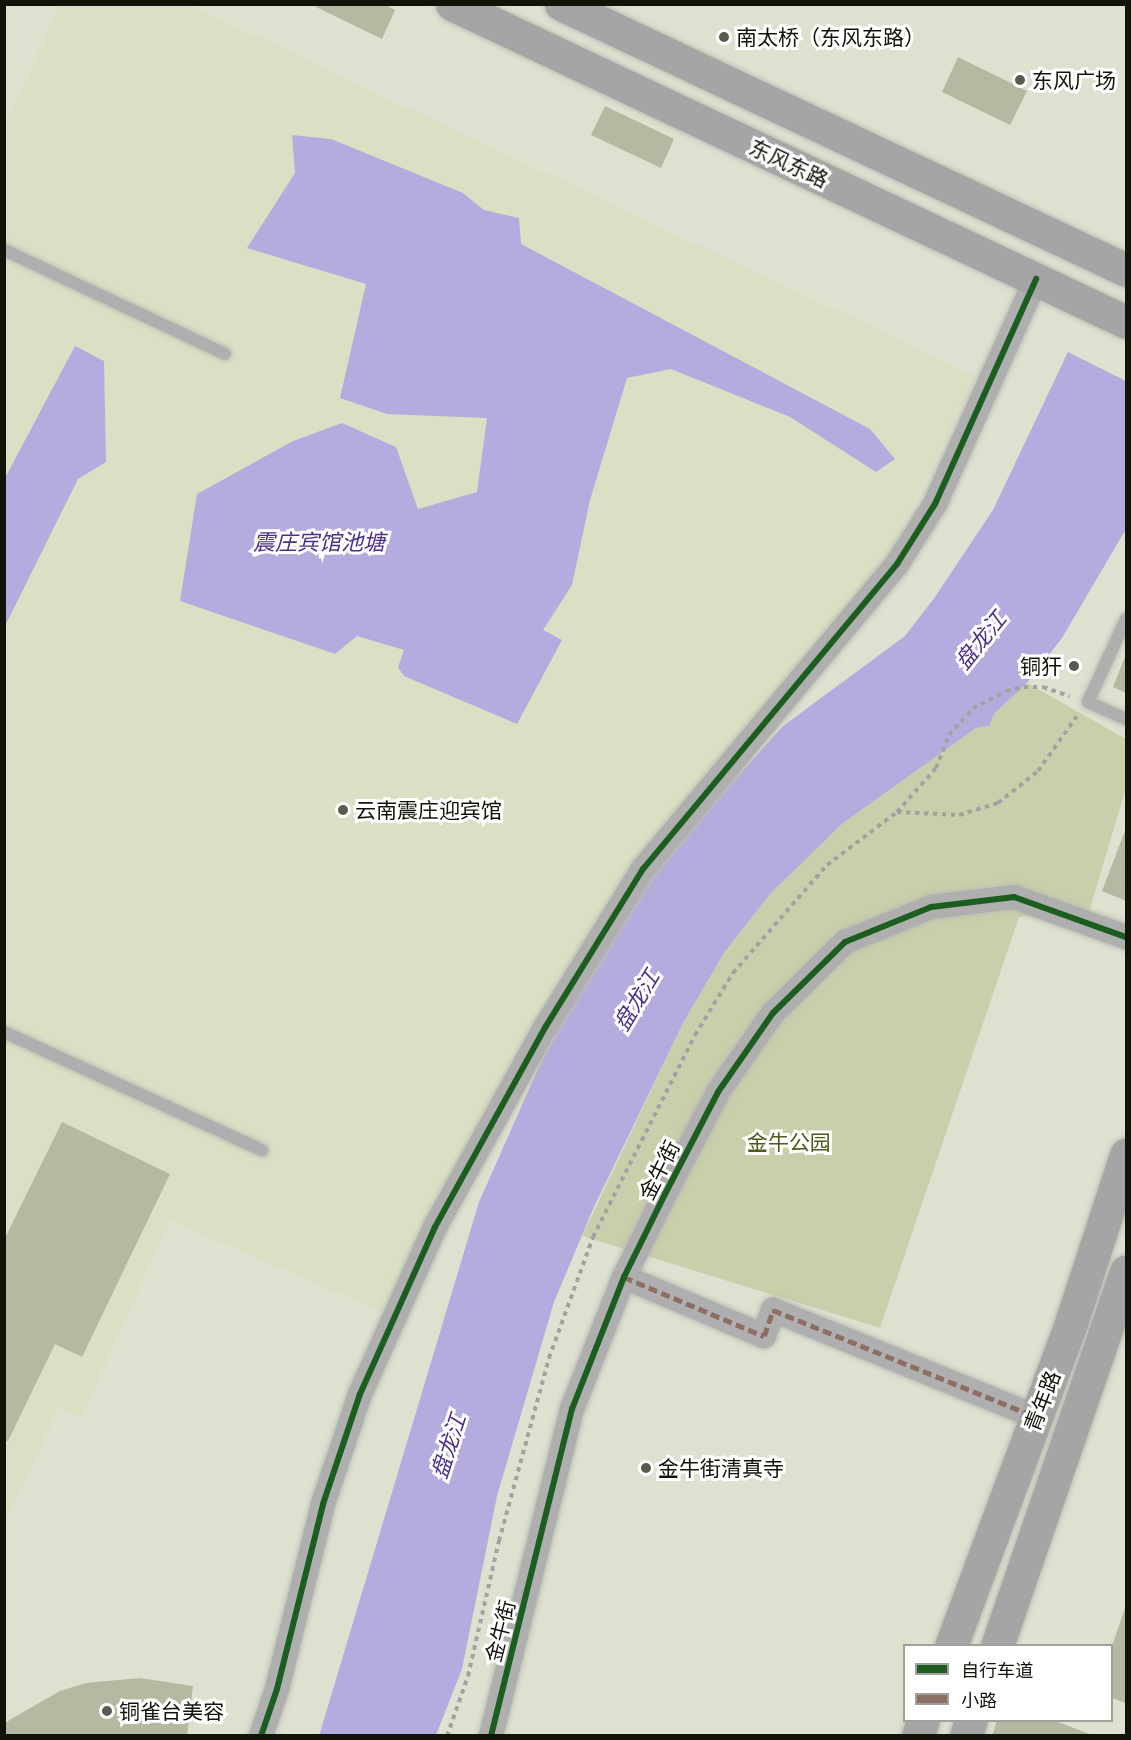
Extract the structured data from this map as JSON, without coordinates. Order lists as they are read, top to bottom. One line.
{"streets":{"main road":["东风东路","青年路"],"street":["金牛街"]},"water":["震庄宾馆池塘","盘龙江"],"parks":["金牛公园"],"places":["南太桥（东风东路）","东风广场","铜犴","云南震庄迎宾馆","金牛街清真寺","铜雀台美容"],"legend":["自行车道","小路"]}
